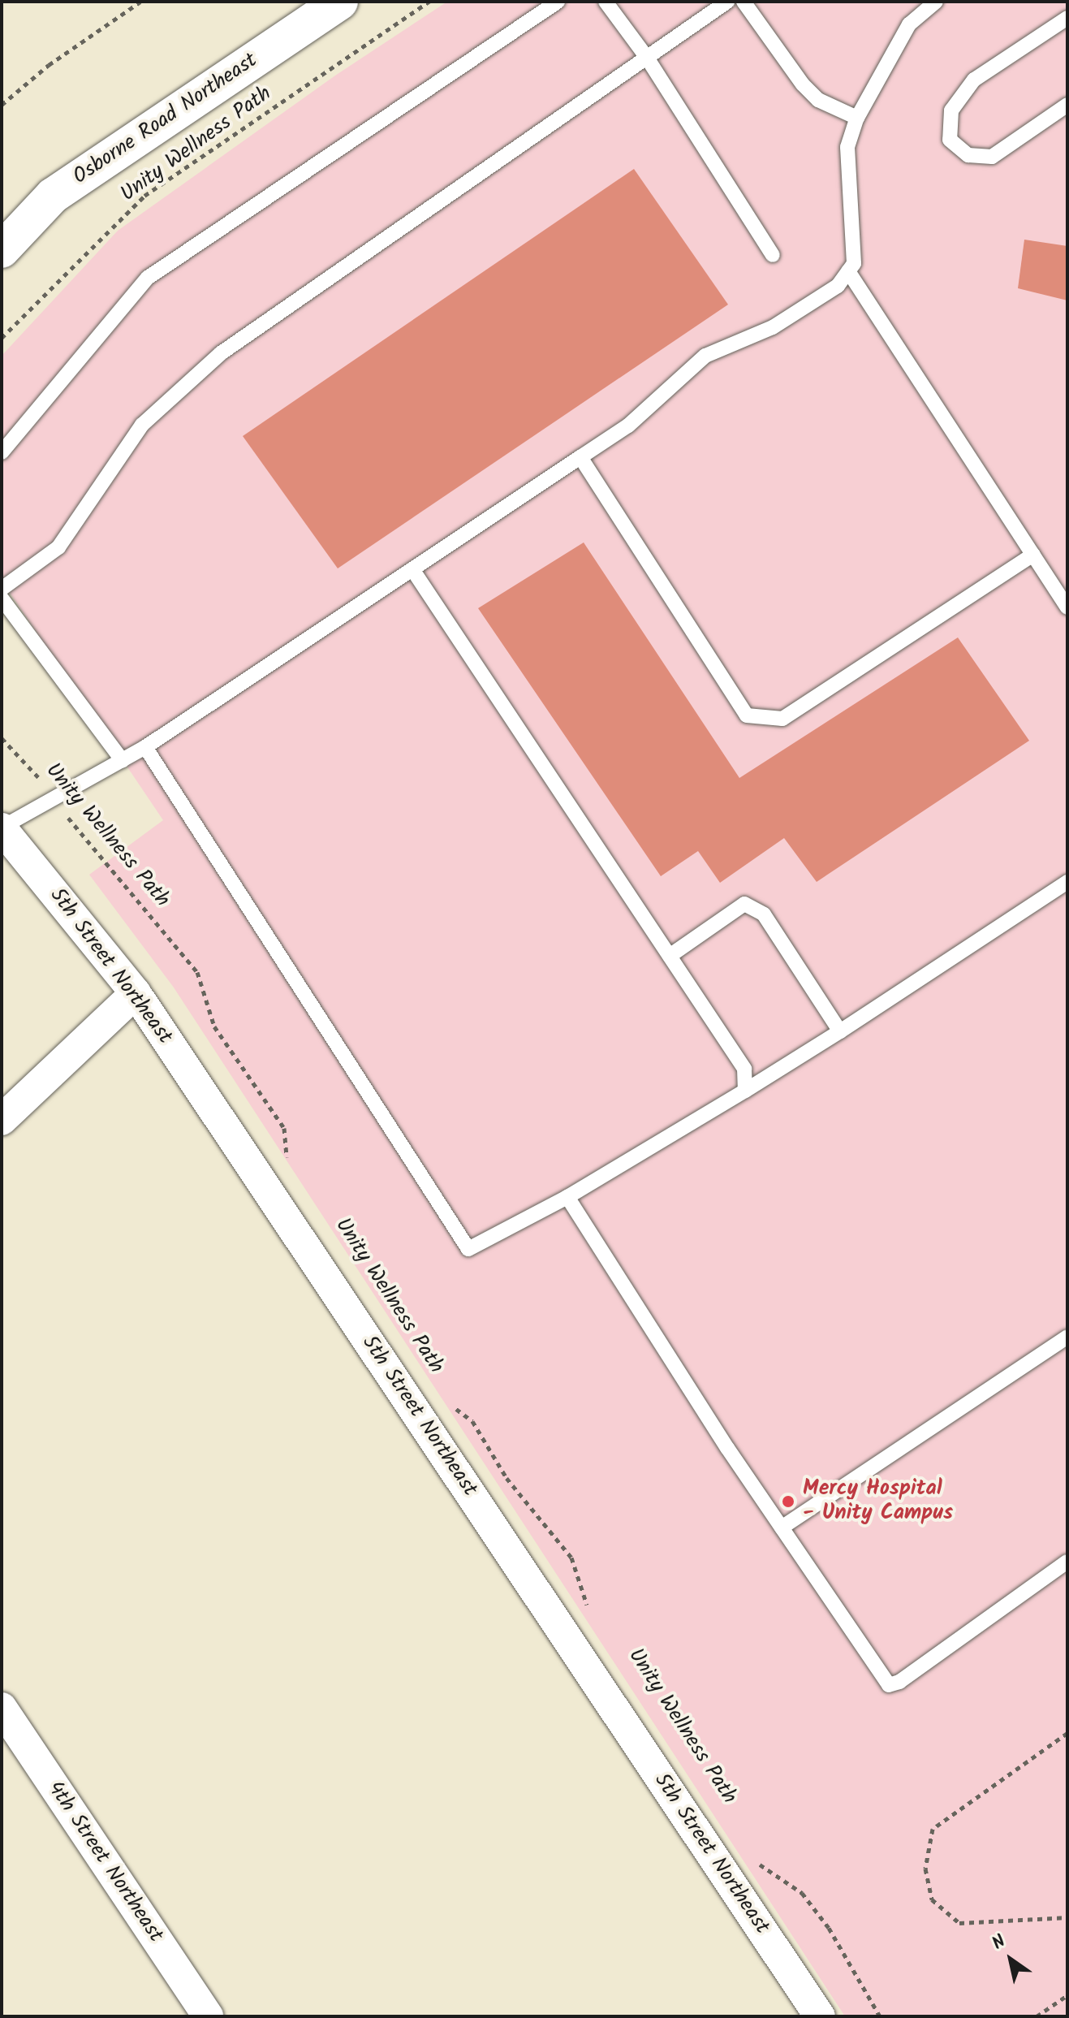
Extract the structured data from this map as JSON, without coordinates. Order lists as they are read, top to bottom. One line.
{"streets":{"street":["Osborne Road Northeast","5th Street Northeast","4th Street Northeast"],"path":["Unity Wellness Path"]},"places":["Mercy Hospital - Unity Campus"],"north":"top left"}
